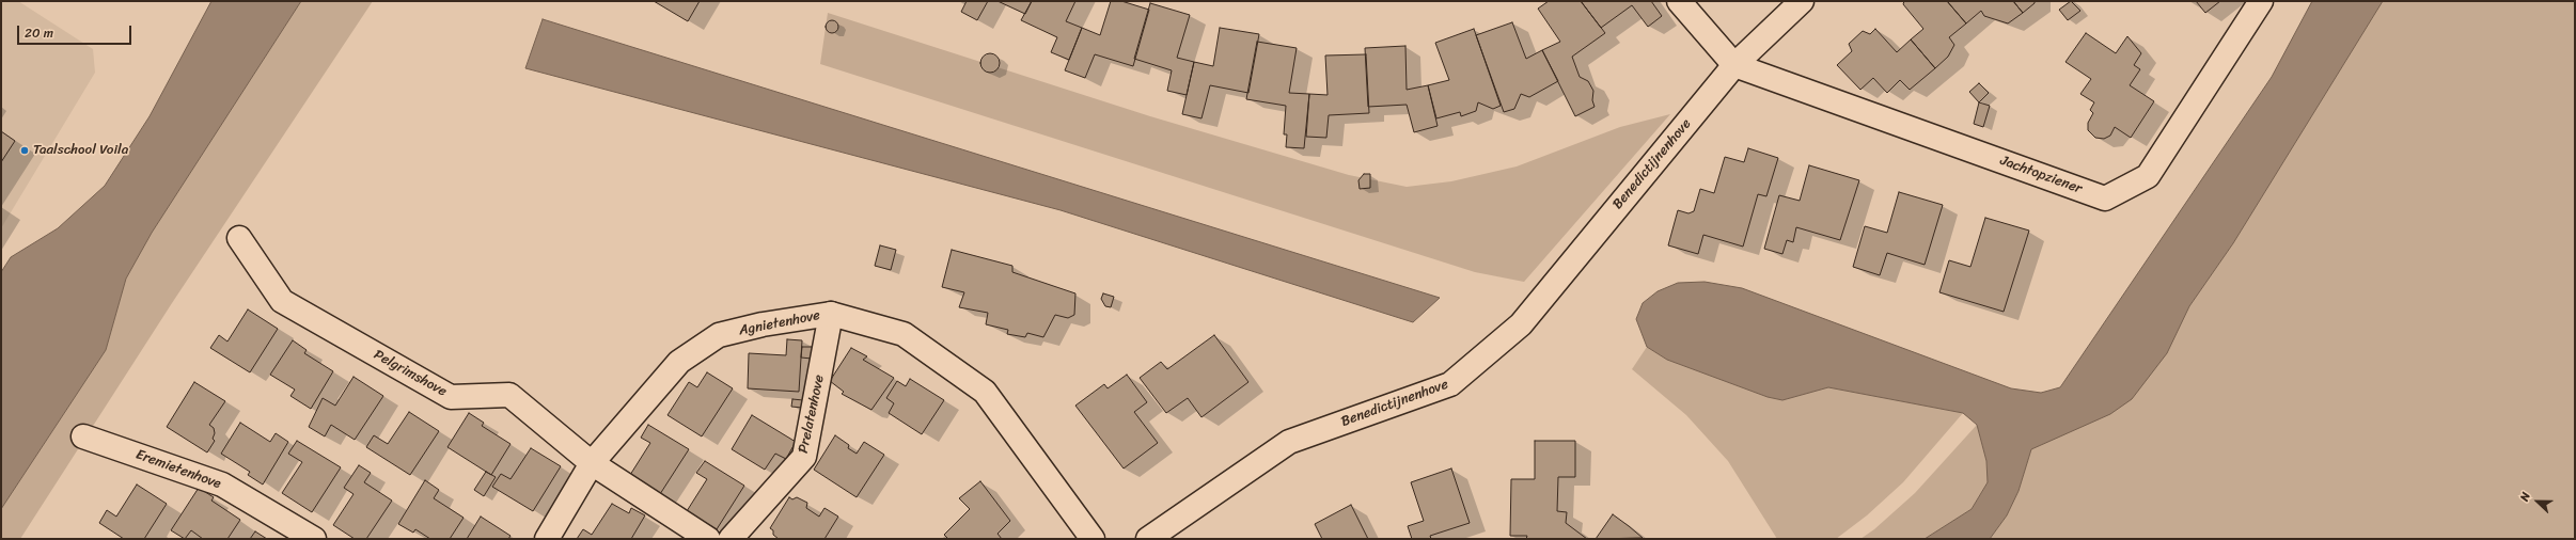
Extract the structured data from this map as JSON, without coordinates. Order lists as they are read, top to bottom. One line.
{"streets":{"street":["Benedictijnenhove","Jachtopziener","Agnietenhove","Pelgrimshove","Prelatenhove","Eremietenhove"]},"crossings":[["Benedictijnenhove","Jachtopziener"],["Agnietenhove","Pelgrimshove"],["Agnietenhove","Prelatenhove"]],"places":["Taalschool Voila"],"scale_bar":"20 m","north":"left"}
